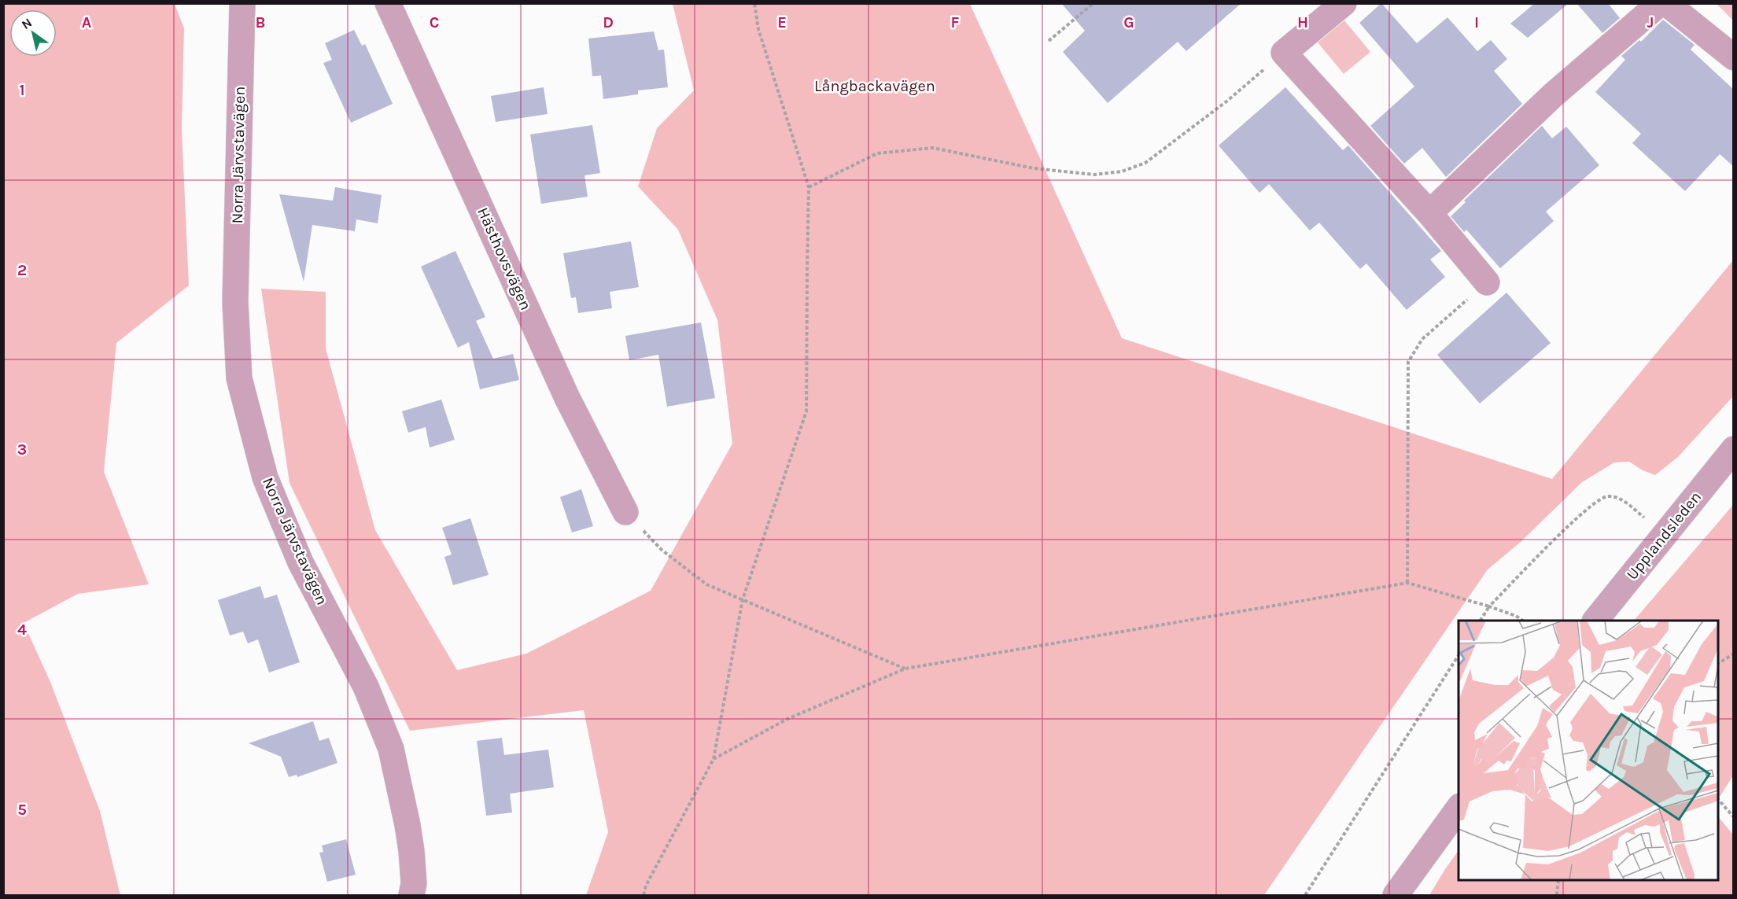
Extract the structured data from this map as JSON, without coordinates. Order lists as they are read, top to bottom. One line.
{"streets":{"street":["Norra Järvstavägen","Hästhovsvägen","Upplandsleden"]},"parks":["Långbackavägen"],"north":"top left","grid":{"columns":["A","B","C","D","E","F","G","H","I","J"],"rows":["1","2","3","4","5"]}}
